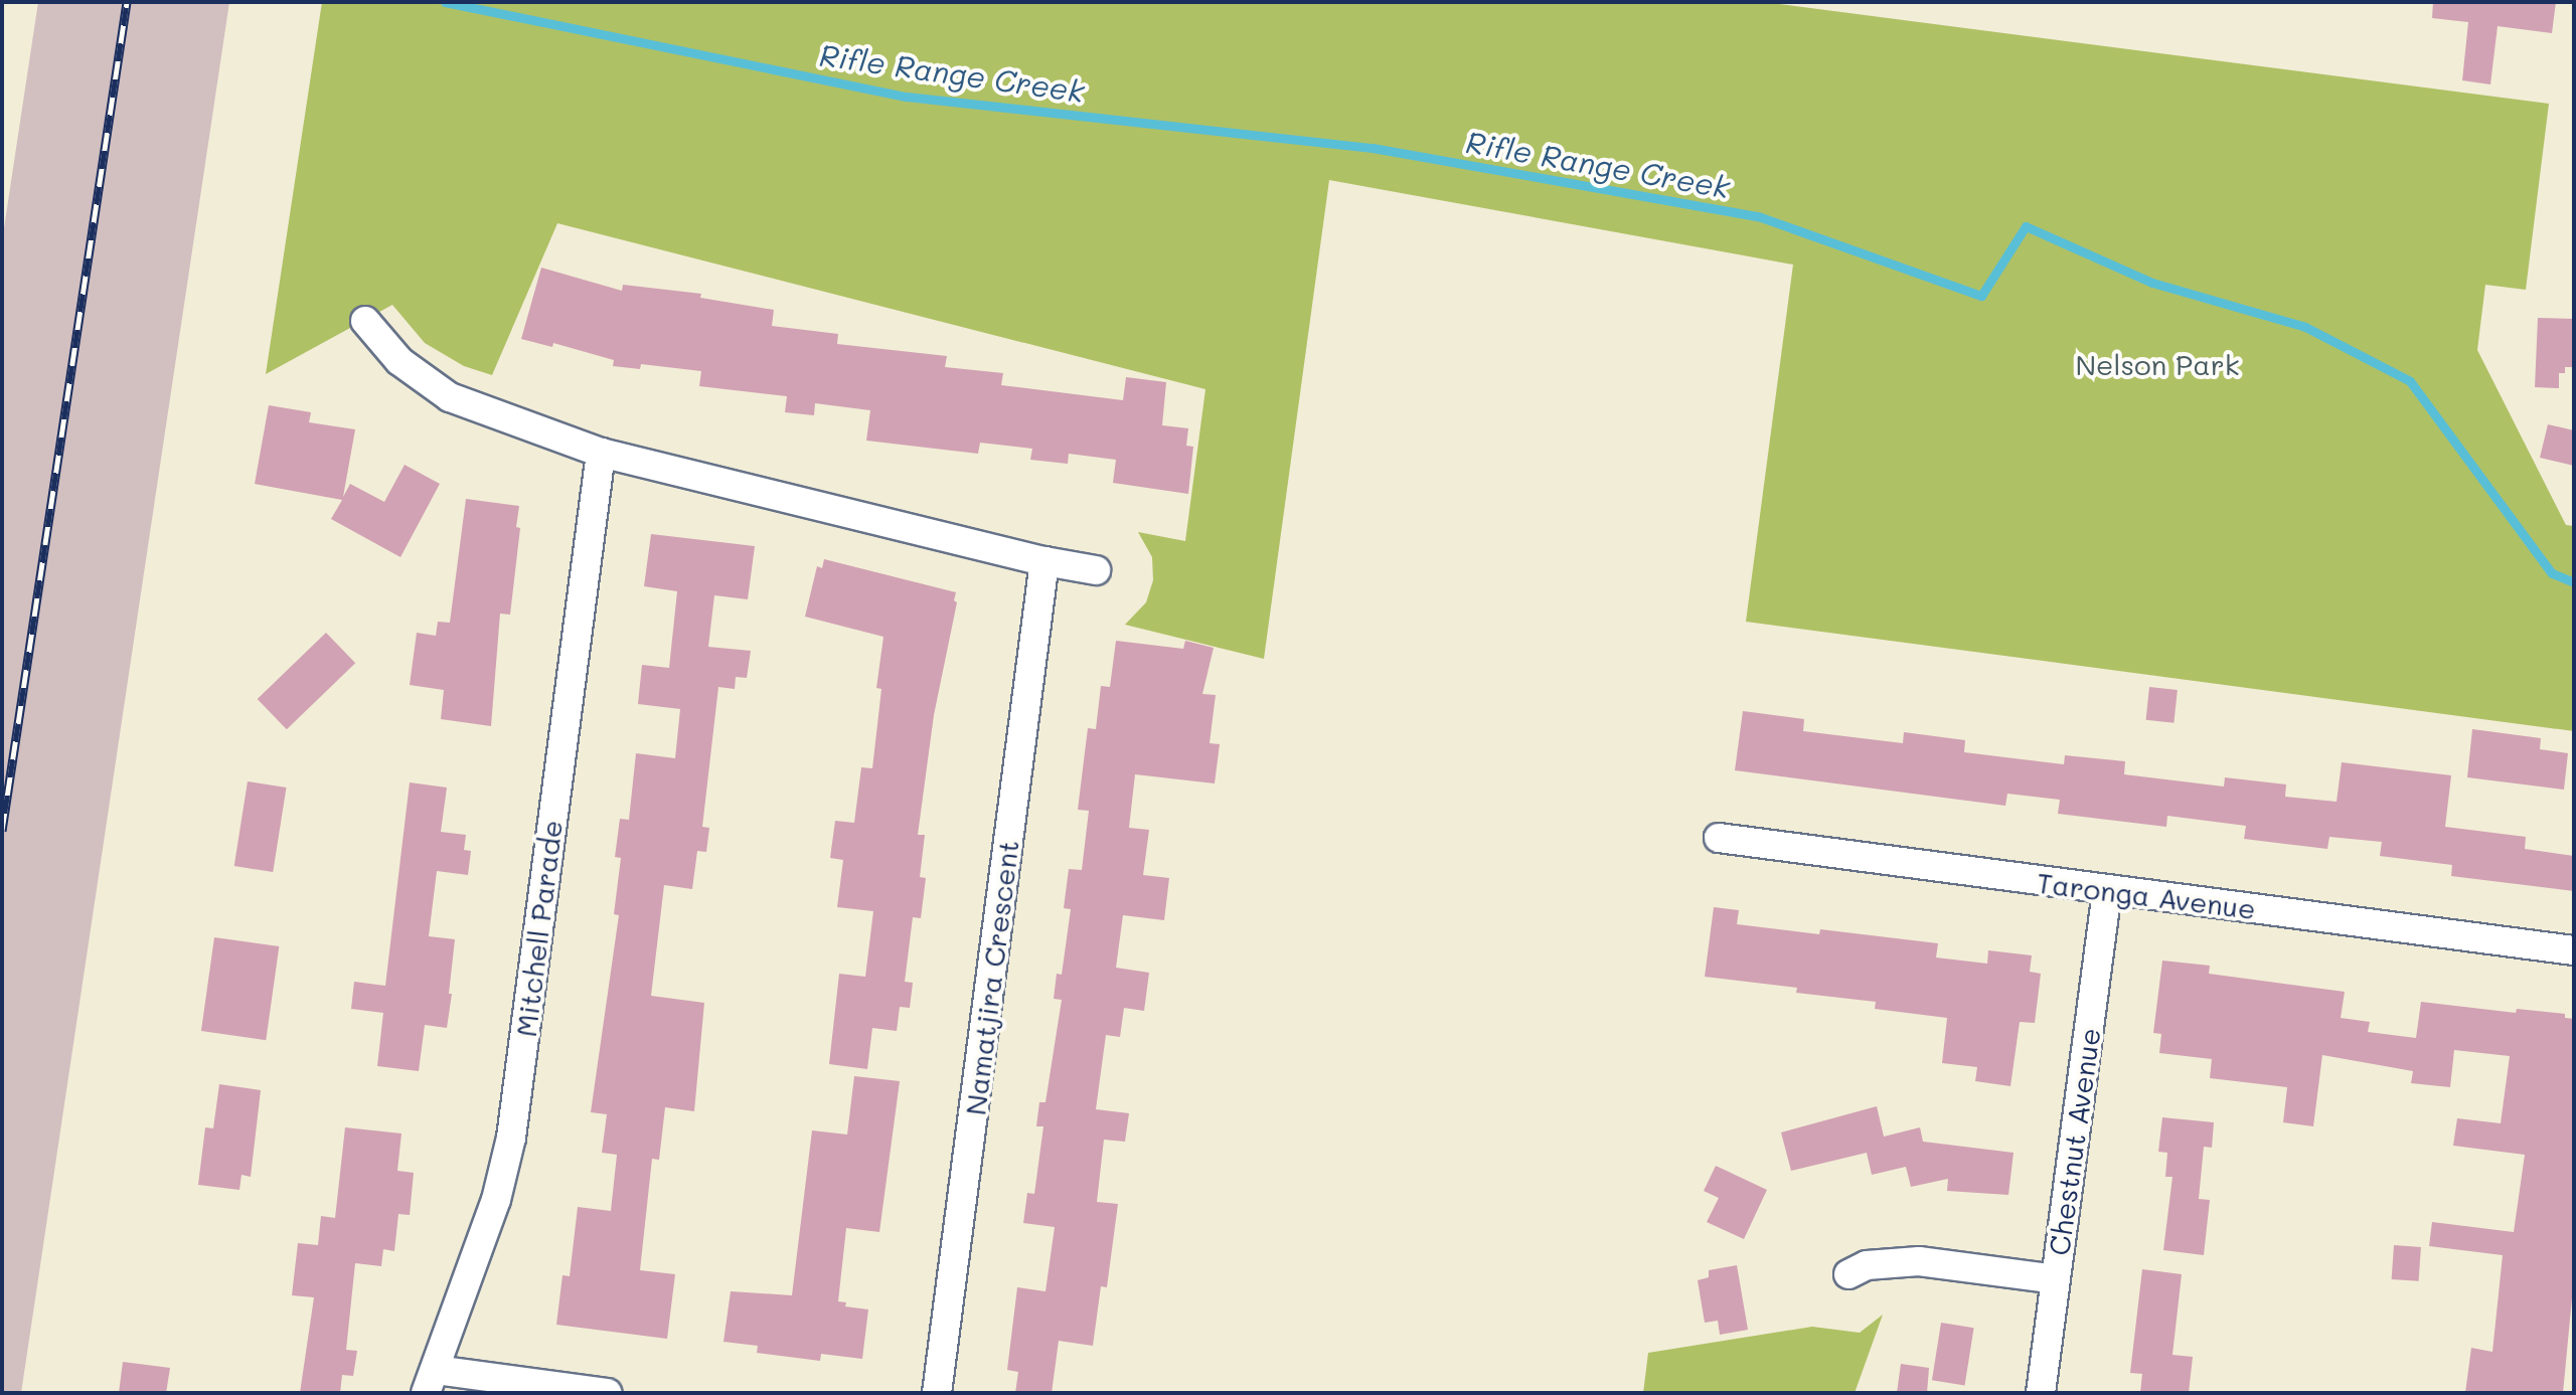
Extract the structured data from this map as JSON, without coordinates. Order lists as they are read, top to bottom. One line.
{"streets":{"street":["Taronga Avenue","Mitchell Parade","Namatjira Crescent","Chestnut Avenue"]},"crossings":[["Taronga Avenue","Chestnut Avenue"]],"water":["Rifle Range Creek"],"parks":["Nelson Park"]}
